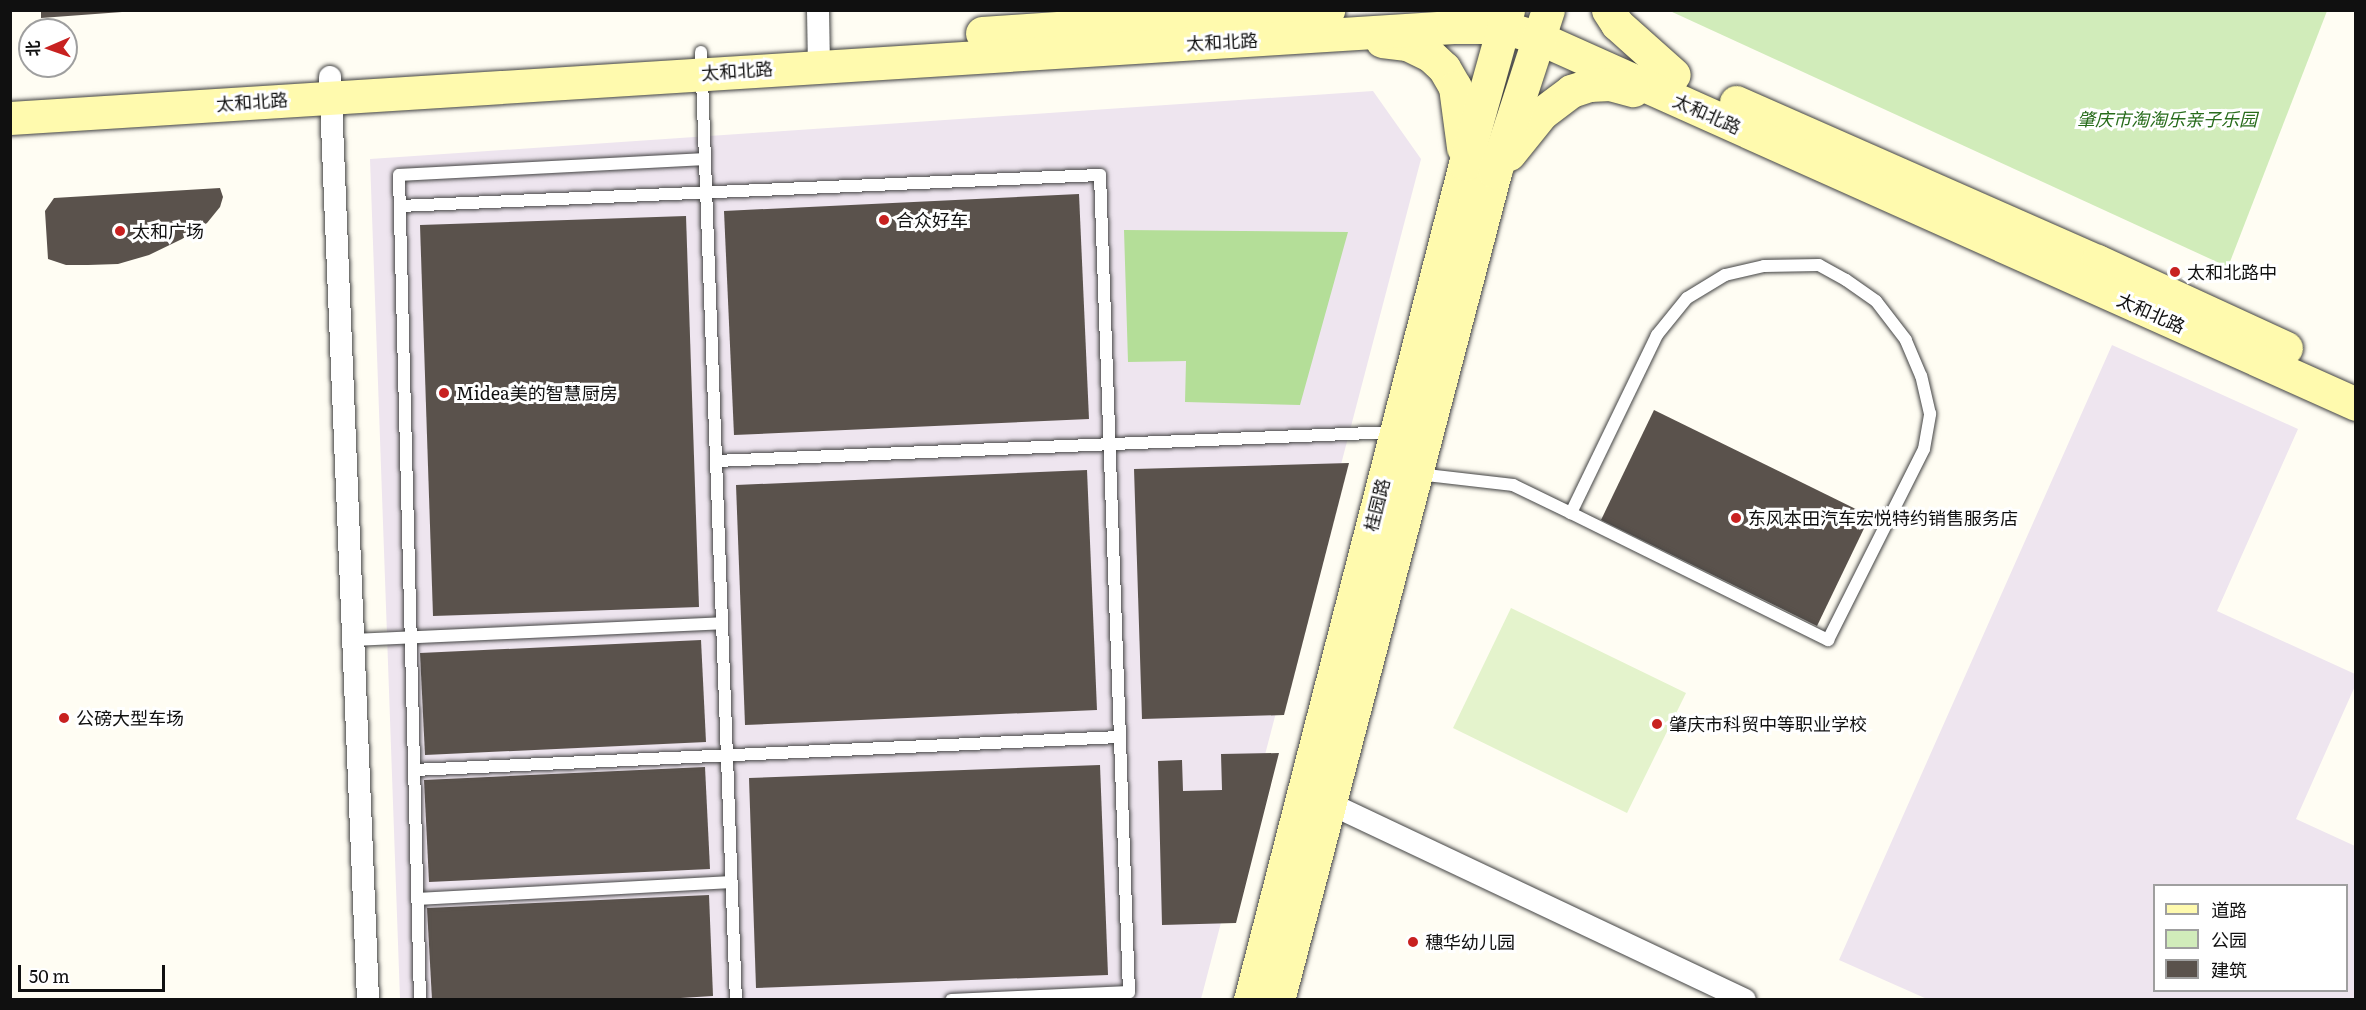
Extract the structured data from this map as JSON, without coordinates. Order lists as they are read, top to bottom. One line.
{"streets":{"main road":["太和北路","桂园路"]},"crossings":[["太和北路","桂园路"]],"parks":["肇庆市淘淘乐亲子乐园"],"places":["合众好车","太和广场","太和北路中","Midea美的智慧厨房","东风本田汽车宏悦特约销售服务店","公磅大型车场","肇庆市科贸中等职业学校","穗华幼儿园"],"legend":["道路","公园","建筑"],"scale_bar":"50 m","north":"left"}
